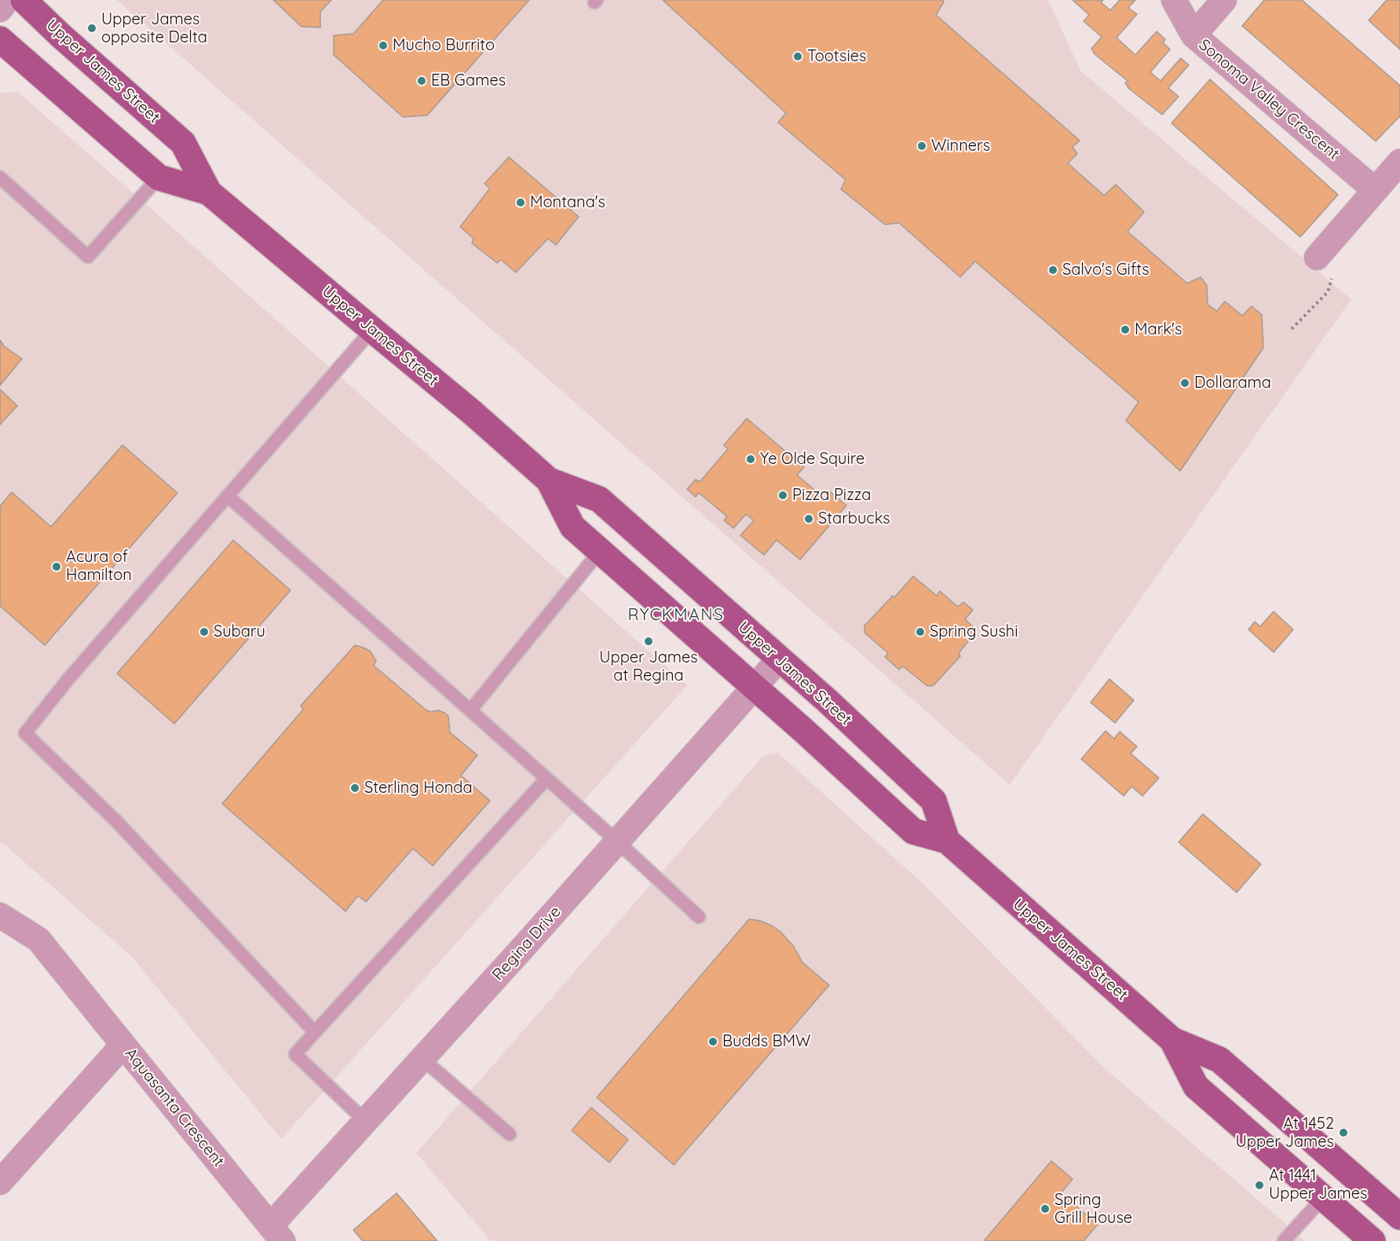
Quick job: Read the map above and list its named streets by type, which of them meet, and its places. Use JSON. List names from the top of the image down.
{
  "streets": {
    "main road": ["Upper James Street"],
    "street": ["Sonoma Valley Crescent", "Regina Drive", "Aquasanta Crescent"]
  },
  "crossings": [
    ["Upper James Street", "Regina Drive"],
    ["Regina Drive", "Aquasanta Crescent"]
  ],
  "districts": ["RYCKMANS"],
  "places": [
    "Upper James opposite Delta",
    "Mucho Burrito",
    "Tootsies",
    "EB Games",
    "Winners",
    "Montana's",
    "Salvo's Gifts",
    "Mark's",
    "Dollarama",
    "Ye Olde Squire",
    "Pizza Pizza",
    "Starbucks",
    "Acura of Hamilton",
    "Subaru",
    "Spring Sushi",
    "Upper James at Regina",
    "Sterling Honda",
    "Budds BMW",
    "At 1452 Upper James",
    "At 1441 Upper James",
    "Spring Grill House"
  ]
}
